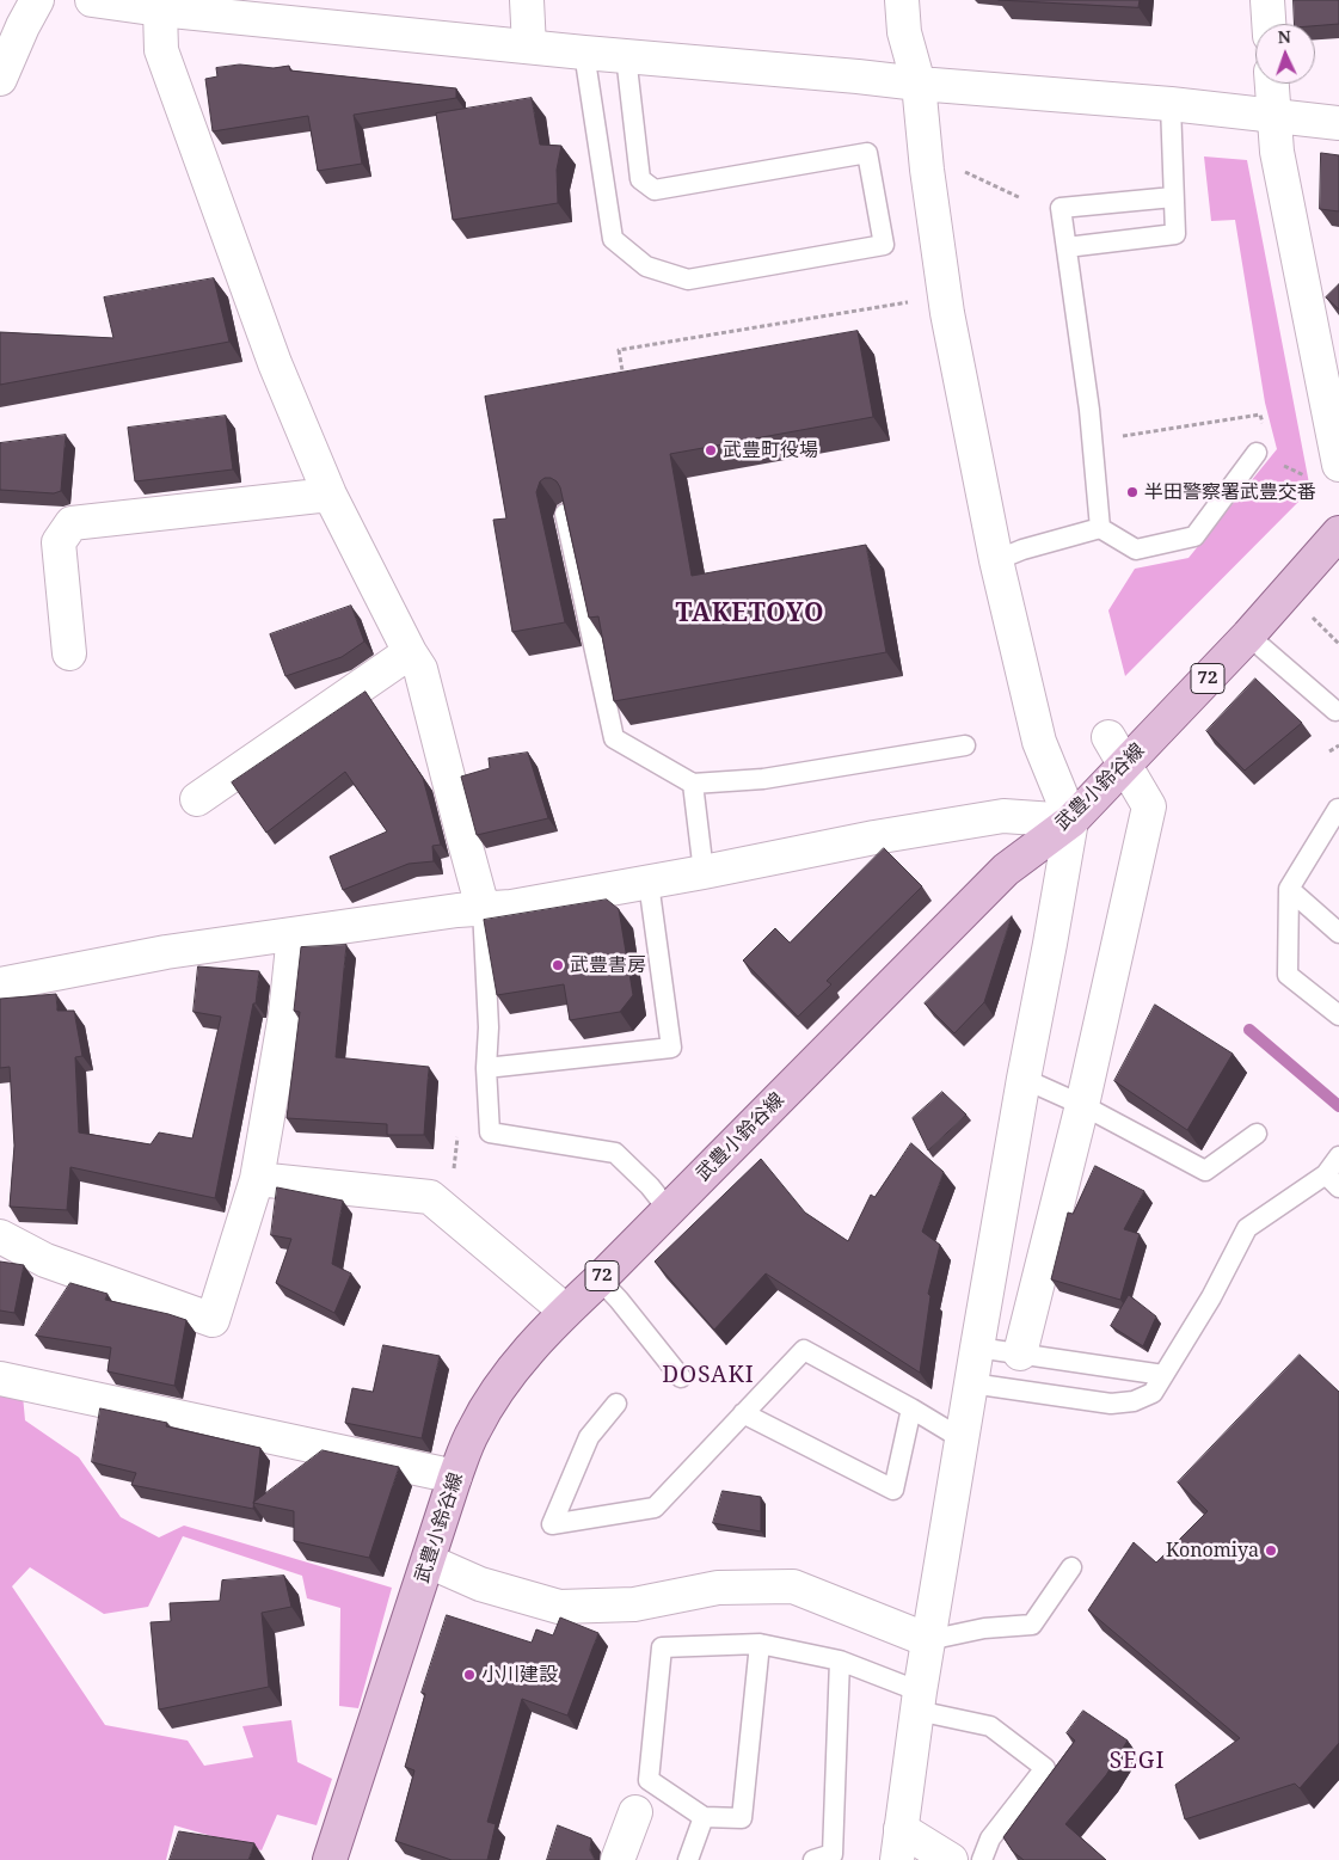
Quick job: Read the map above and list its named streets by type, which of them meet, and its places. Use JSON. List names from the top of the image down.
{
  "streets": {
    "main road": ["72", "武豊小鈴谷線"]
  },
  "districts": ["TAKETOYO", "DOSAKI", "SEGI"],
  "places": [
    "武豊町役場",
    "半田警察署武豊交番",
    "武豊書房",
    "Konomiya",
    "小川建設"
  ],
  "north": "top"
}
